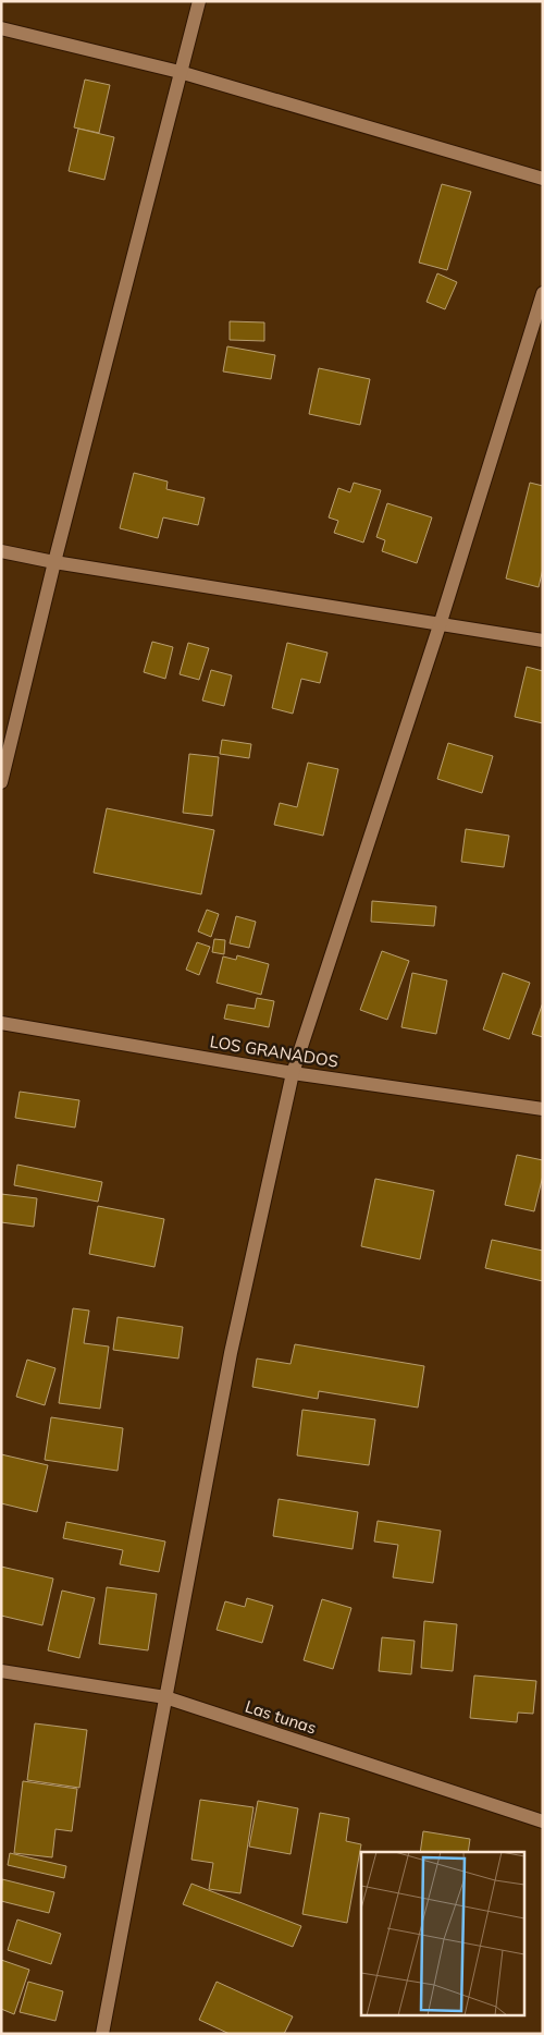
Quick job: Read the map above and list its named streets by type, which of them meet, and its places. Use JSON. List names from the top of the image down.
{
  "streets": {
    "street": ["LOS GRANADOS", "Las tunas"]
  }
}
